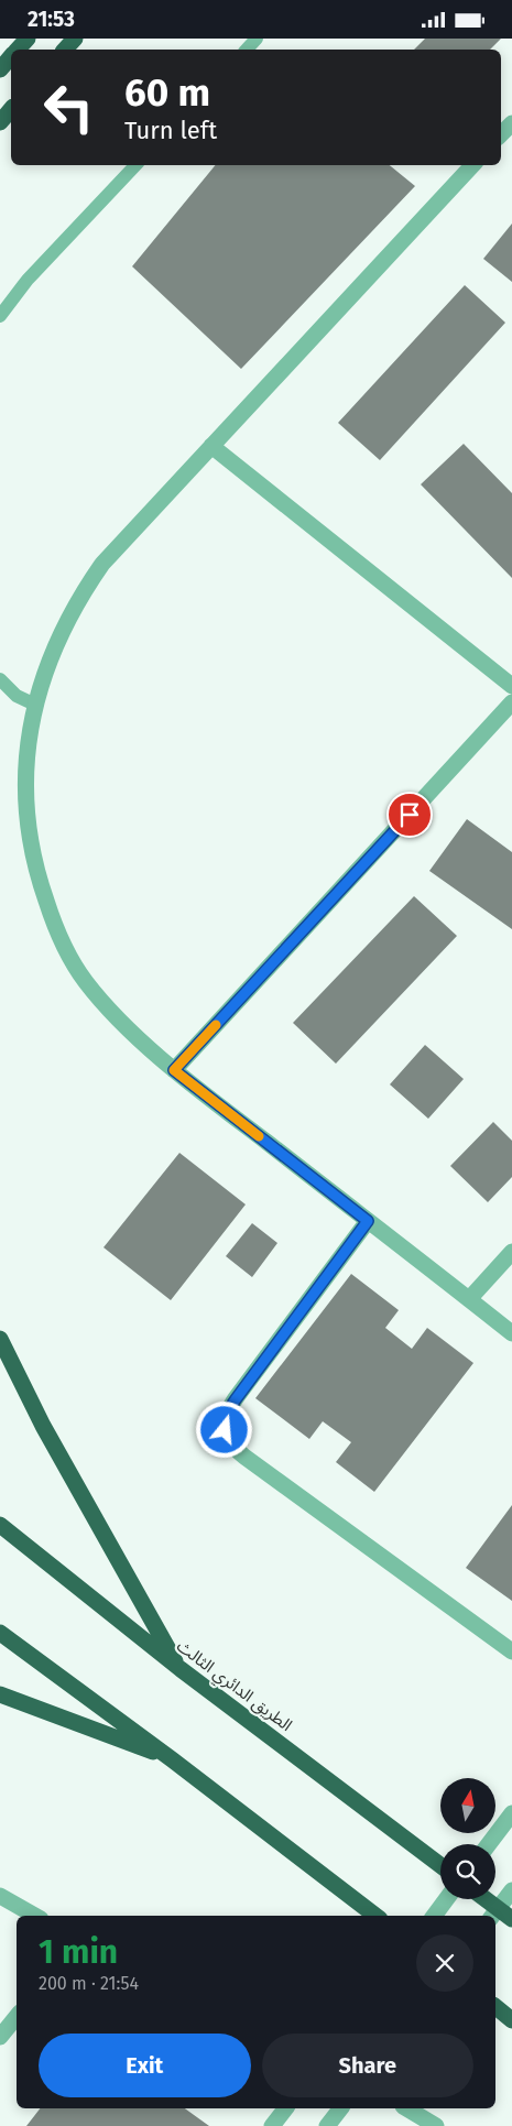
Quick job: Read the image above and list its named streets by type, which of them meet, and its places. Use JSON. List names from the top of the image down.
{
  "streets": {
    "highway": ["الطريق الدائري الثالث"]
  },
  "north": "top",
  "page": {
    "status": "21:53",
    "turn": ["60 m", "Turn left"],
    "heading": ["1 min", "200 m · 21:54"],
    "buttons": ["Exit", "Share"]
  }
}
